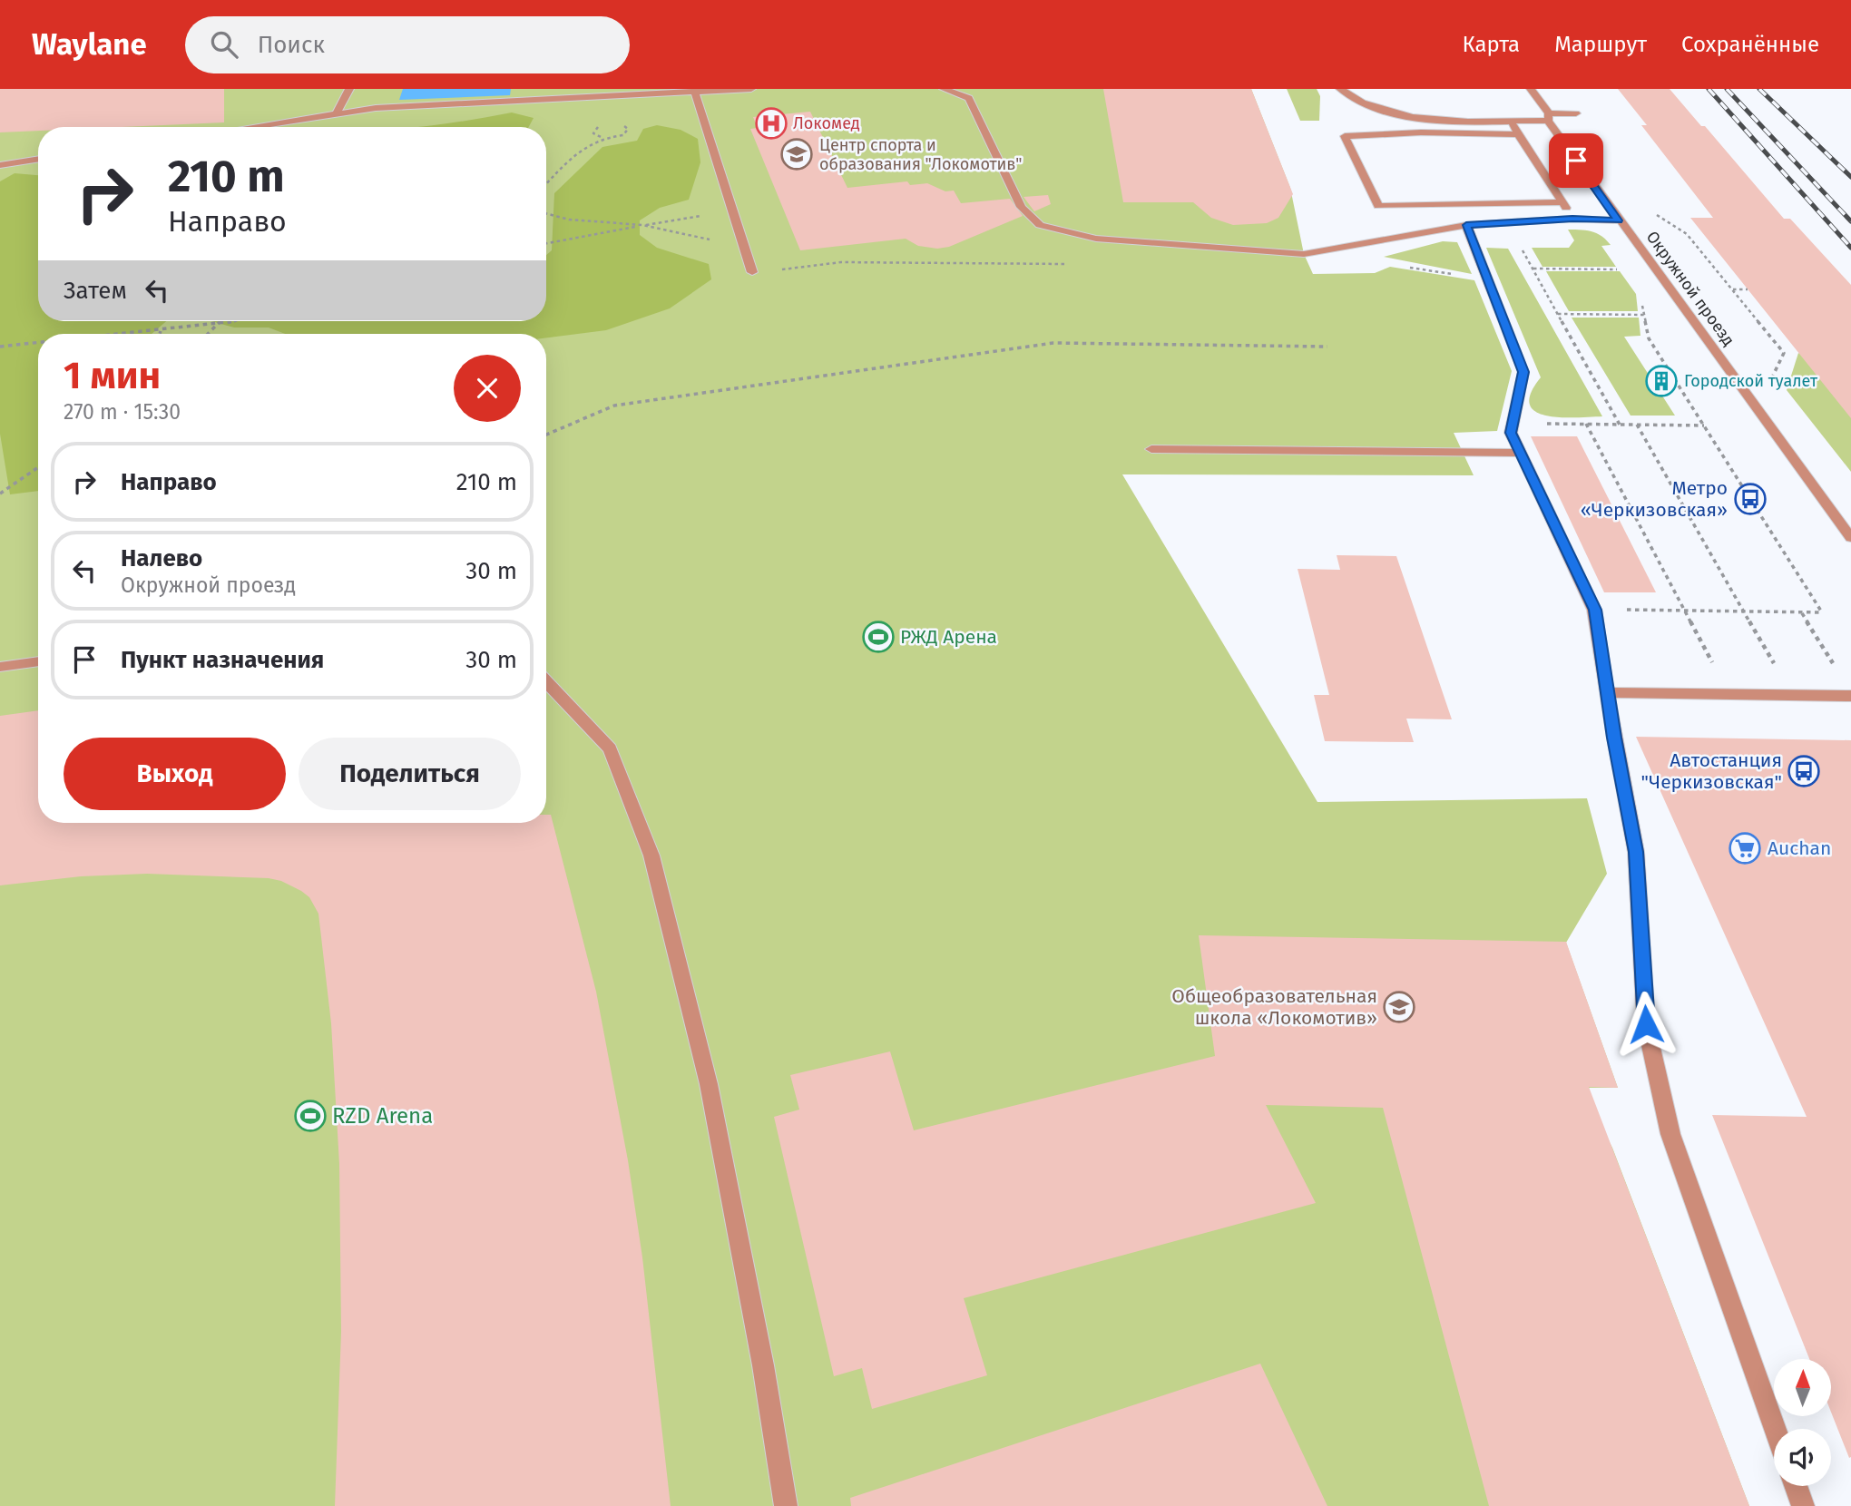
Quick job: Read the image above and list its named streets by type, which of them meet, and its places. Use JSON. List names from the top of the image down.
{
  "streets": {
    "street": ["Окружной проезд"]
  },
  "places": {
    "hospital": ["Локомед"],
    "school or university": ["Центр спорта и образования \"Локомотив\"", "Общеобразовательная школа «Локомотив»"],
    "building": ["Городской туалет"],
    "bus stop": ["Метро «Черкизовская»", "Автостанция \"Черкизовская\""],
    "sports": ["РЖД Арена", "RZD Arena"],
    "supermarket": ["Auchan"]
  },
  "north": "top",
  "page": {
    "header": "Waylane",
    "search": "Поиск",
    "nav": ["Карта", "Маршрут", "Сохранённые"],
    "turn": ["210 m", "Направо"],
    "then": "Затем",
    "heading": ["1 мин", "270 m · 15:30"],
    "list": [
      {
        "name": "Направо",
        "value": "210 m"
      },
      {
        "name": "Налево",
        "note": "Окружной проезд",
        "value": "30 m"
      },
      {
        "name": "Пункт назначения",
        "value": "30 m"
      }
    ],
    "buttons": ["Выход", "Поделиться"]
  }
}
